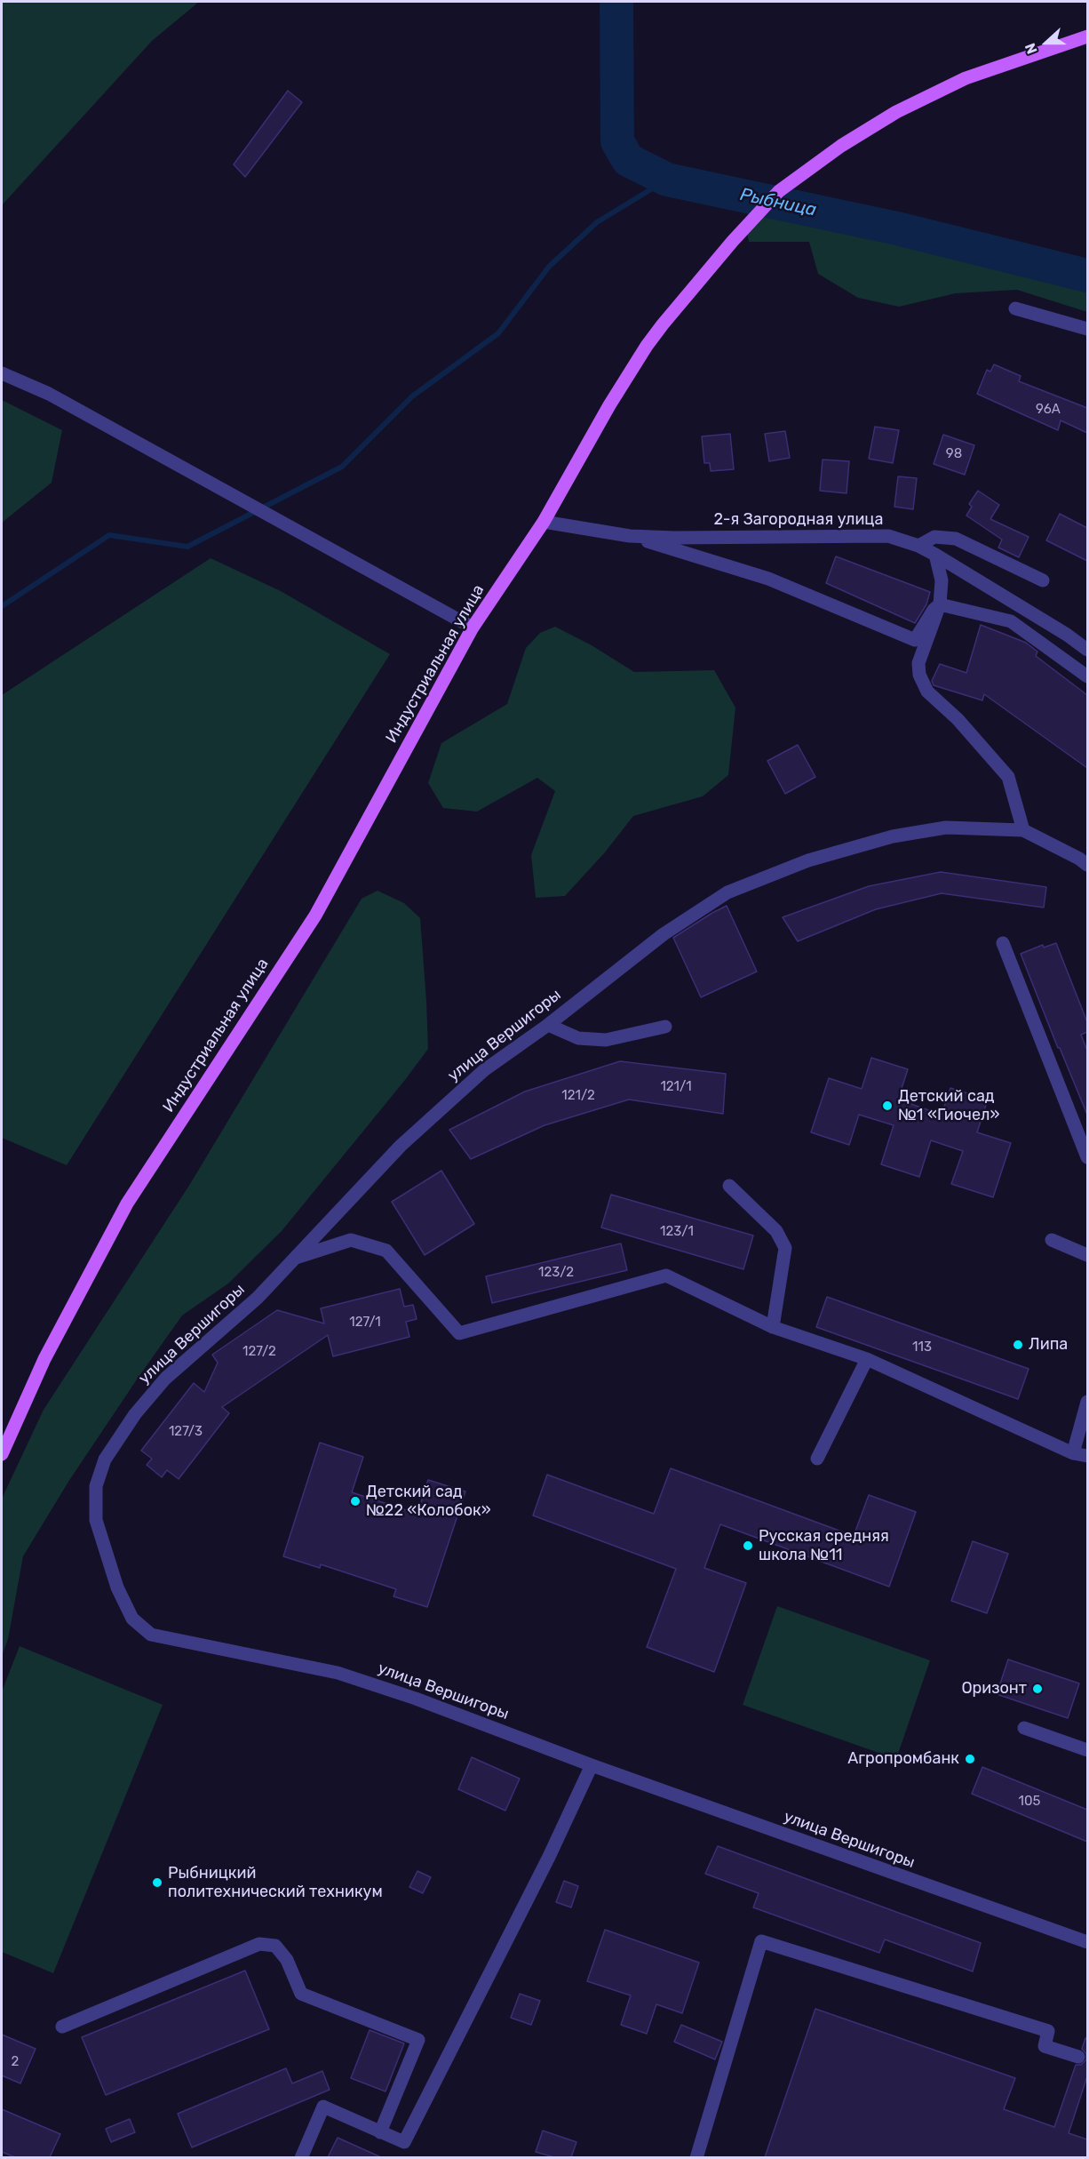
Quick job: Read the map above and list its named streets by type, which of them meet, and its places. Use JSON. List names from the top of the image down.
{
  "streets": {
    "main road": ["Индустриальная улица"],
    "street": ["2-я Загородная улица", "улица Вершигоры"]
  },
  "crossings": [
    ["2-я Загородная улица", "Индустриальная улица"]
  ],
  "water": ["Рыбница"],
  "places": [
    "Детский сад №1 «Гиочел»",
    "Липа",
    "Детский сад №22 «Колобок»",
    "Русская средняя школа №11",
    "Оризонт",
    "Агропромбанк",
    "Рыбницкий политехнический техникум"
  ],
  "house_numbers": [
    "96А",
    "98",
    "121/1",
    "121/2",
    "123/1",
    "123/2",
    "127/1",
    "113",
    "127/2",
    "127/3",
    "105",
    "2"
  ],
  "north": "left"
}
